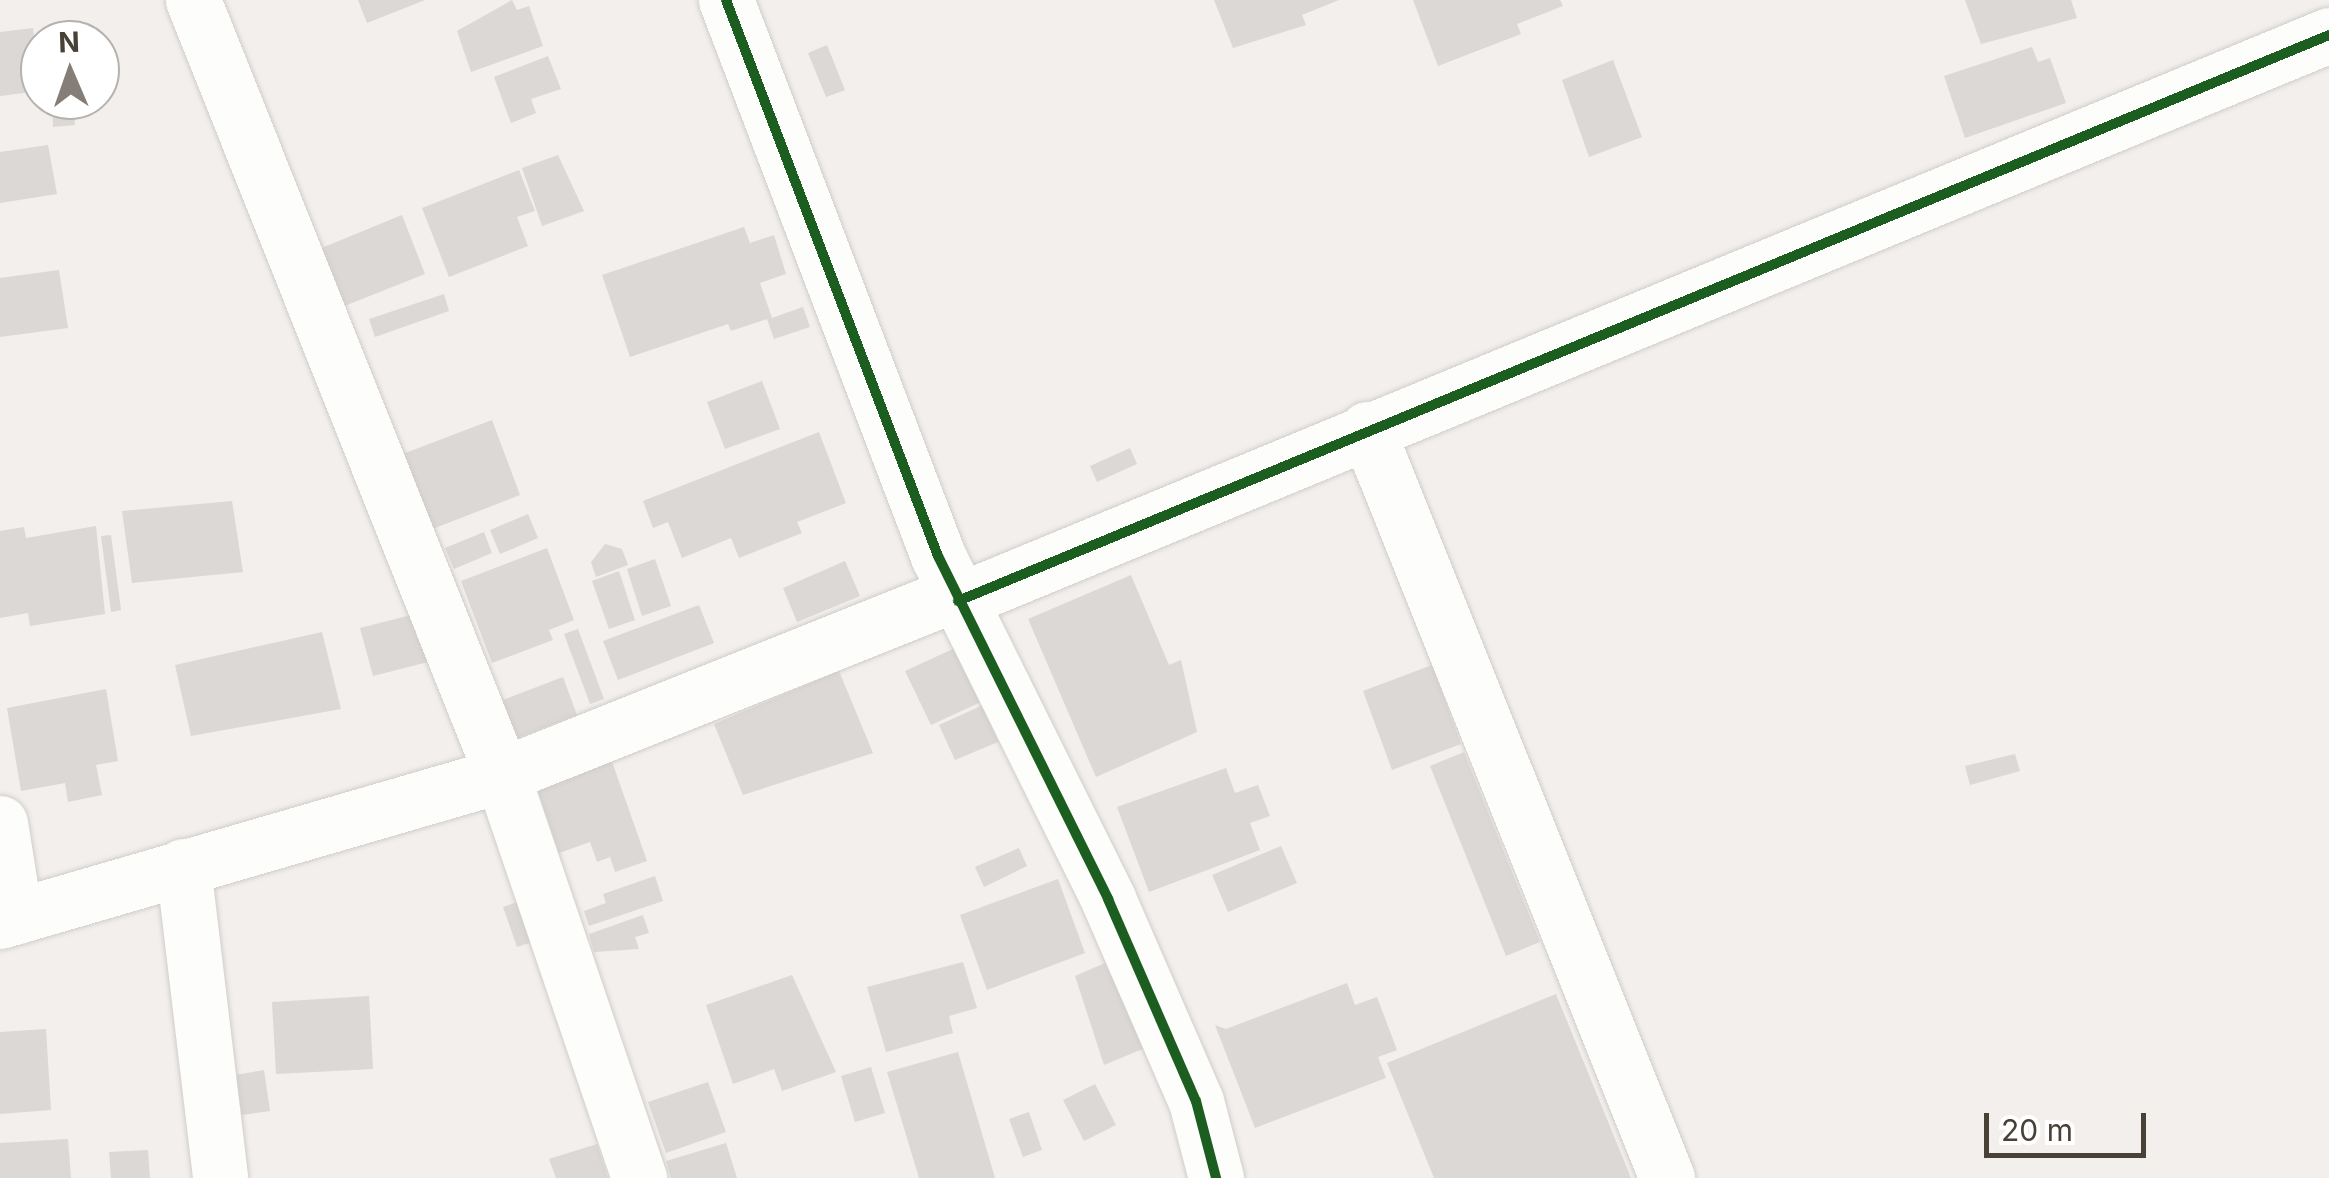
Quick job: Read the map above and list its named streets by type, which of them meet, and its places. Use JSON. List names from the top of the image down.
{
  "scale_bar": "20 m",
  "north": "top"
}
